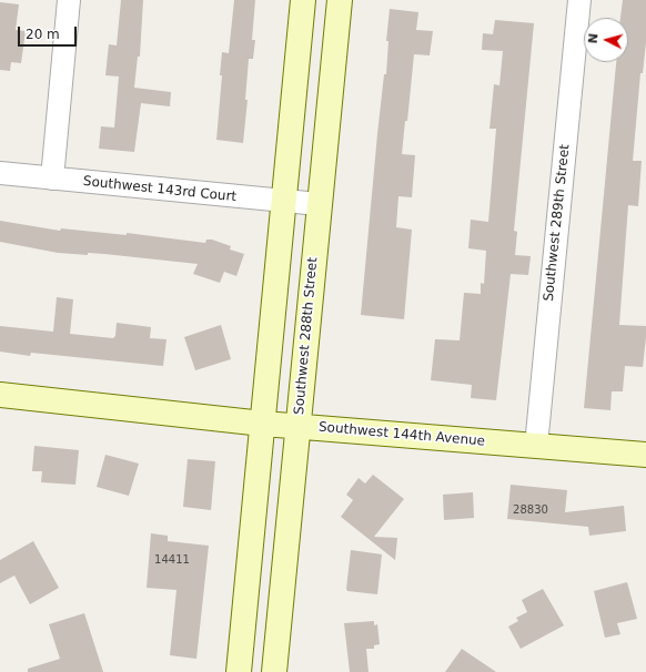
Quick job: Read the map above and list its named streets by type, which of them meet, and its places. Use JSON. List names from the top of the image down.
{
  "streets": {
    "main road": ["Southwest 288th Street", "Southwest 144th Avenue"],
    "street": ["Southwest 143rd Court", "Southwest 289th Street"]
  },
  "crossings": [
    ["Southwest 143rd Court", "Southwest 288th Street"],
    ["Southwest 289th Street", "Southwest 144th Avenue"],
    ["Southwest 288th Street", "Southwest 144th Avenue"]
  ],
  "house_numbers": ["28830", "14411"],
  "scale_bar": "20 m",
  "north": "left"
}
